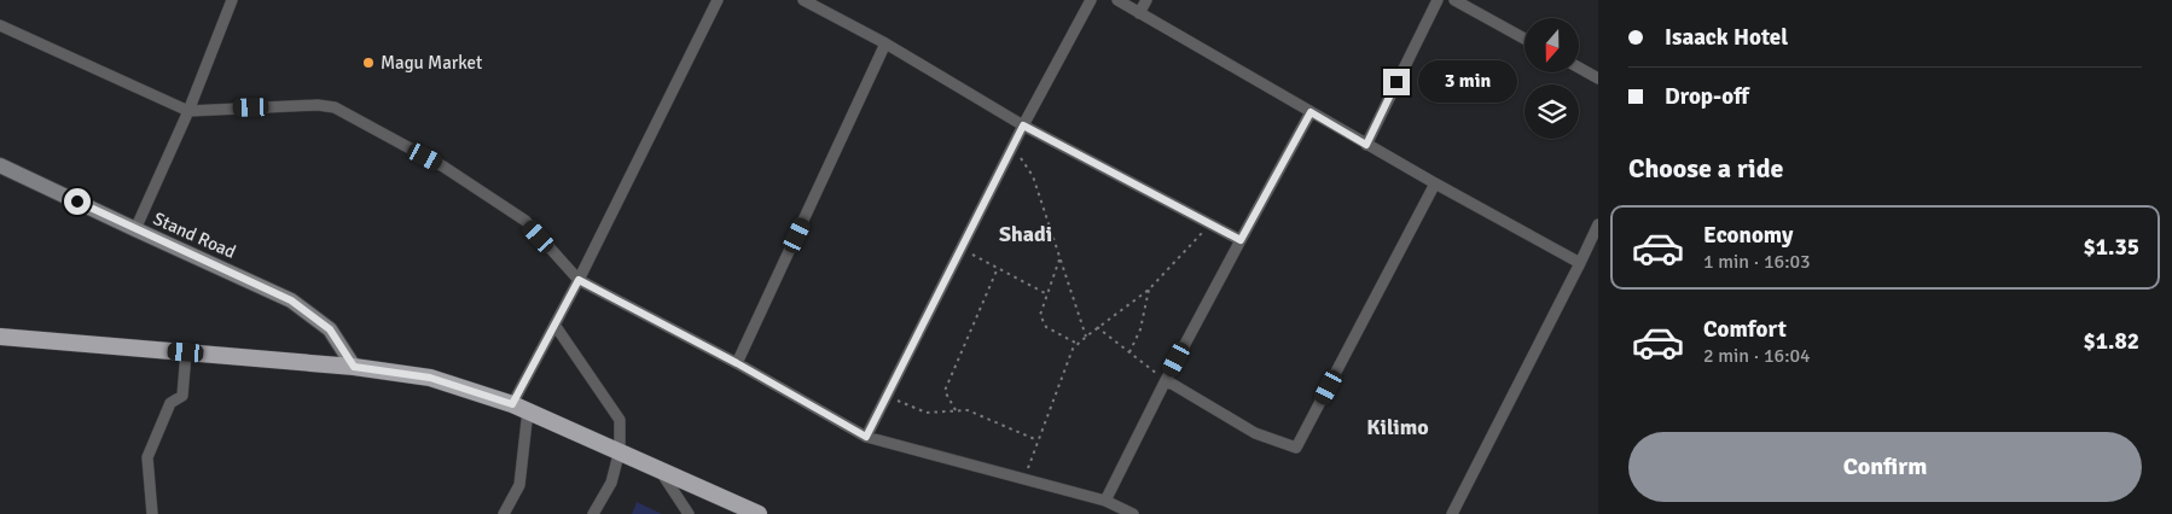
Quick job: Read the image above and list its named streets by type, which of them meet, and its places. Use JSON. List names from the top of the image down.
{
  "streets": {
    "main road": ["Stand Road"]
  },
  "districts": ["Shadi", "Kilimo"],
  "places": ["Magu Market"],
  "north": "bottom",
  "page": {
    "banner": ["Isaack Hotel", "Drop-off"],
    "bubble": "3 min",
    "heading": "Choose a ride",
    "list": [
      {
        "name": "Economy",
        "note": "1 min · 16:03",
        "value": "$1.35"
      },
      {
        "name": "Comfort",
        "note": "2 min · 16:04",
        "value": "$1.82"
      }
    ],
    "buttons": "Confirm"
  }
}
